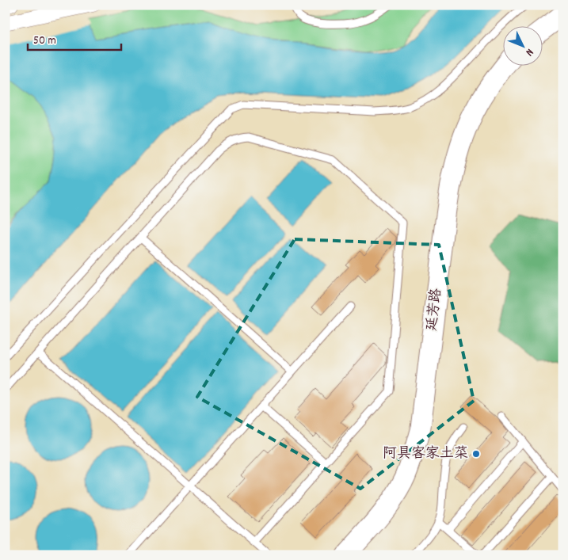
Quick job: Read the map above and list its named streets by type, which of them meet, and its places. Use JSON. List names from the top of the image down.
{
  "streets": {
    "main road": ["延芳路"]
  },
  "places": ["阿具客家土菜"],
  "scale_bar": "50 m",
  "north": "bottom right"
}
